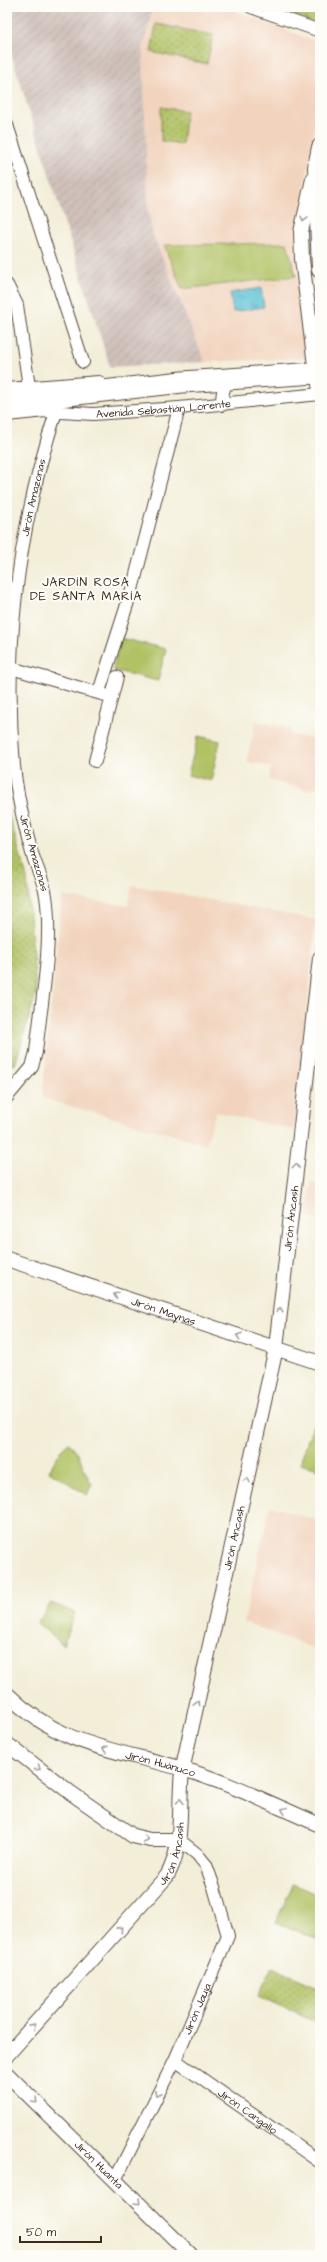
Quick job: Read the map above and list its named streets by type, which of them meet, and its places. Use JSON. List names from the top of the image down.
{
  "streets": {
    "street": [
      "Avenida Sebastián Lorente",
      "Jirón Amazonas",
      "Jirón Áncash",
      "Jirón Maynas",
      "Jirón Huánuco",
      "Jirón Jauja",
      "Jirón Cangallo",
      "Jirón Huanta"
    ]
  },
  "crossings": [
    ["Avenida Sebastián Lorente", "Jirón Amazonas"],
    ["Jirón Áncash", "Jirón Maynas"],
    ["Jirón Áncash", "Jirón Huánuco"],
    ["Jirón Áncash", "Jirón Jauja"],
    ["Jirón Jauja", "Jirón Cangallo"],
    ["Jirón Jauja", "Jirón Huanta"]
  ],
  "one_way": [
    "Jirón Áncash",
    "Jirón Maynas",
    "Jirón Jauja",
    "Jirón Huanta"
  ],
  "districts": ["JARDÍN ROSA DE SANTA MARÍA"],
  "scale_bar": "50 m"
}
